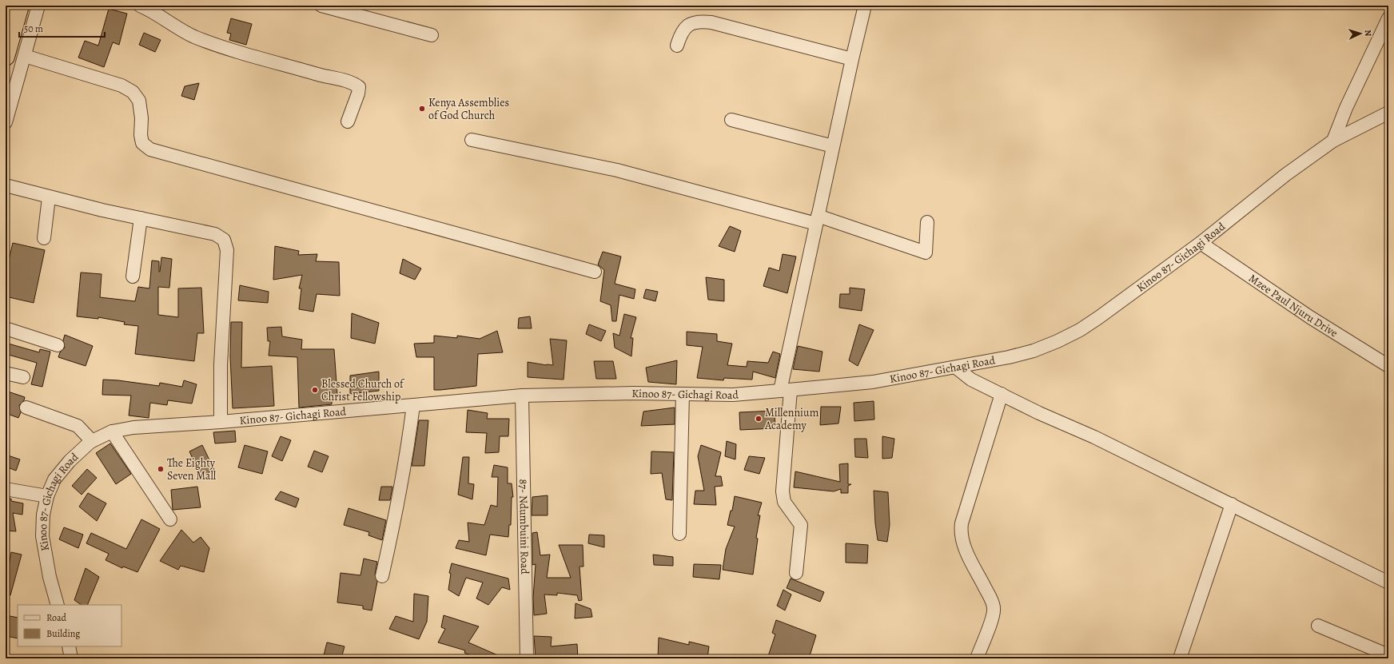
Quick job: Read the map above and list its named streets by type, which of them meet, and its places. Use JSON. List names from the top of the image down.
{
  "streets": {
    "street": ["Kinoo 87- Gichagi Road", "Mzee Paul Njuru Drive", "87- Ndumbuini Road"]
  },
  "crossings": [
    ["Kinoo 87- Gichagi Road", "Mzee Paul Njuru Drive"],
    ["Kinoo 87- Gichagi Road", "87- Ndumbuini Road"]
  ],
  "places": [
    "Kenya Assemblies of God Church",
    "Blessed Church of Christ Fellowship",
    "Millennium Academy",
    "The Eighty Seven Mall"
  ],
  "legend": ["Road", "Building"],
  "scale_bar": "50 m",
  "north": "right"
}
